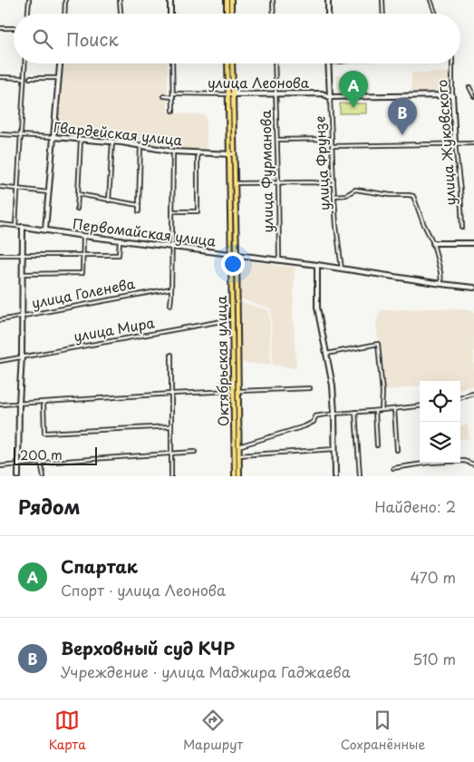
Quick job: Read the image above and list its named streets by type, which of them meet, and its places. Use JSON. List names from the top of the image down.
{
  "streets": {
    "main road": ["Октябрьская улица"],
    "street": [
      "улица Леонова",
      "Гвардейская улица",
      "улица Жуковского",
      "улица Фрунзе",
      "улица Фурманова",
      "Первомайская улица",
      "улица Голенева",
      "улица Мира"
    ]
  },
  "crossings": [
    ["улица Леонова", "улица Жуковского"],
    ["улица Леонова", "улица Фрунзе"],
    ["улица Леонова", "улица Фурманова"],
    ["улица Леонова", "Октябрьская улица"],
    ["Гвардейская улица", "Октябрьская улица"],
    ["улица Фрунзе", "Первомайская улица"],
    ["улица Фурманова", "Первомайская улица"],
    ["Первомайская улица", "Октябрьская улица"],
    ["улица Мира", "Октябрьская улица"]
  ],
  "scale_bar": "200 m",
  "page": {
    "search": "Поиск",
    "pins": ["A", "B"],
    "scale": "200 m",
    "heading": ["Рядом", "Найдено: 2"],
    "list": [
      {
        "mark": "A",
        "name": "Спартак",
        "note": "Спорт · улица Леонова",
        "value": "470 m"
      },
      {
        "mark": "B",
        "name": "Верховный суд КЧР",
        "note": "Учреждение · улица Маджира Гаджаева",
        "value": "510 m"
      }
    ],
    "nav": ["Карта", "Маршрут", "Сохранённые"]
  }
}
